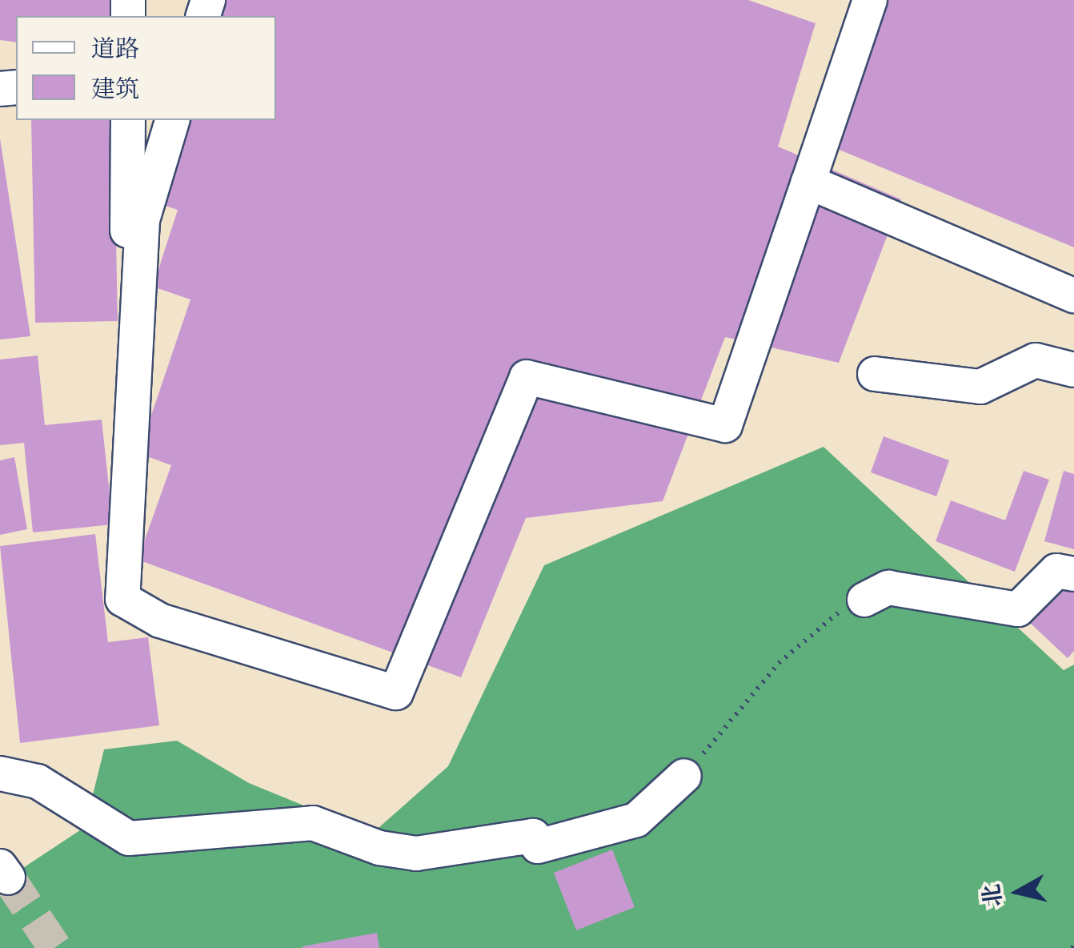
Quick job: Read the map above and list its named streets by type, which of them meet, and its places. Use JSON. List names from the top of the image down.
{
  "legend": ["道路", "建筑"],
  "north": "left"
}
